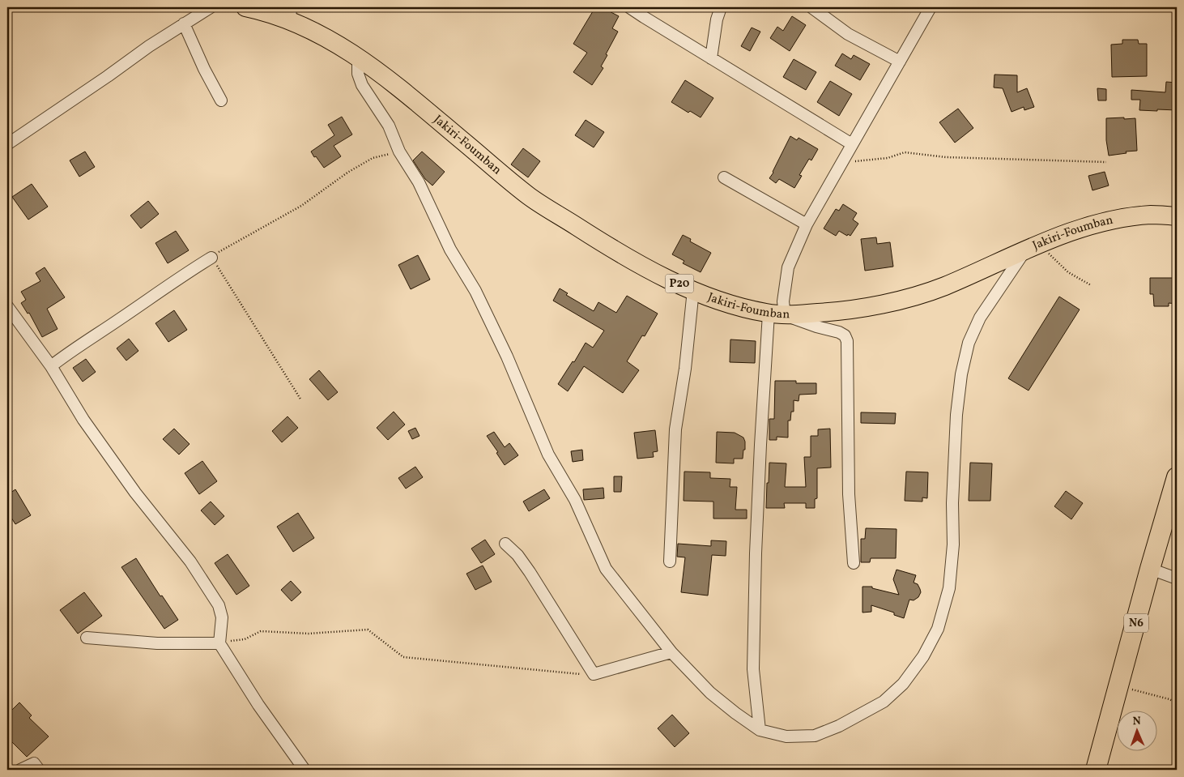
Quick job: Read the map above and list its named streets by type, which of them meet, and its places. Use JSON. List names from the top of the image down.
{
  "streets": {
    "highway": ["N6"],
    "main road": ["Jakiri-Foumban", "P20"]
  },
  "north": "top"
}
